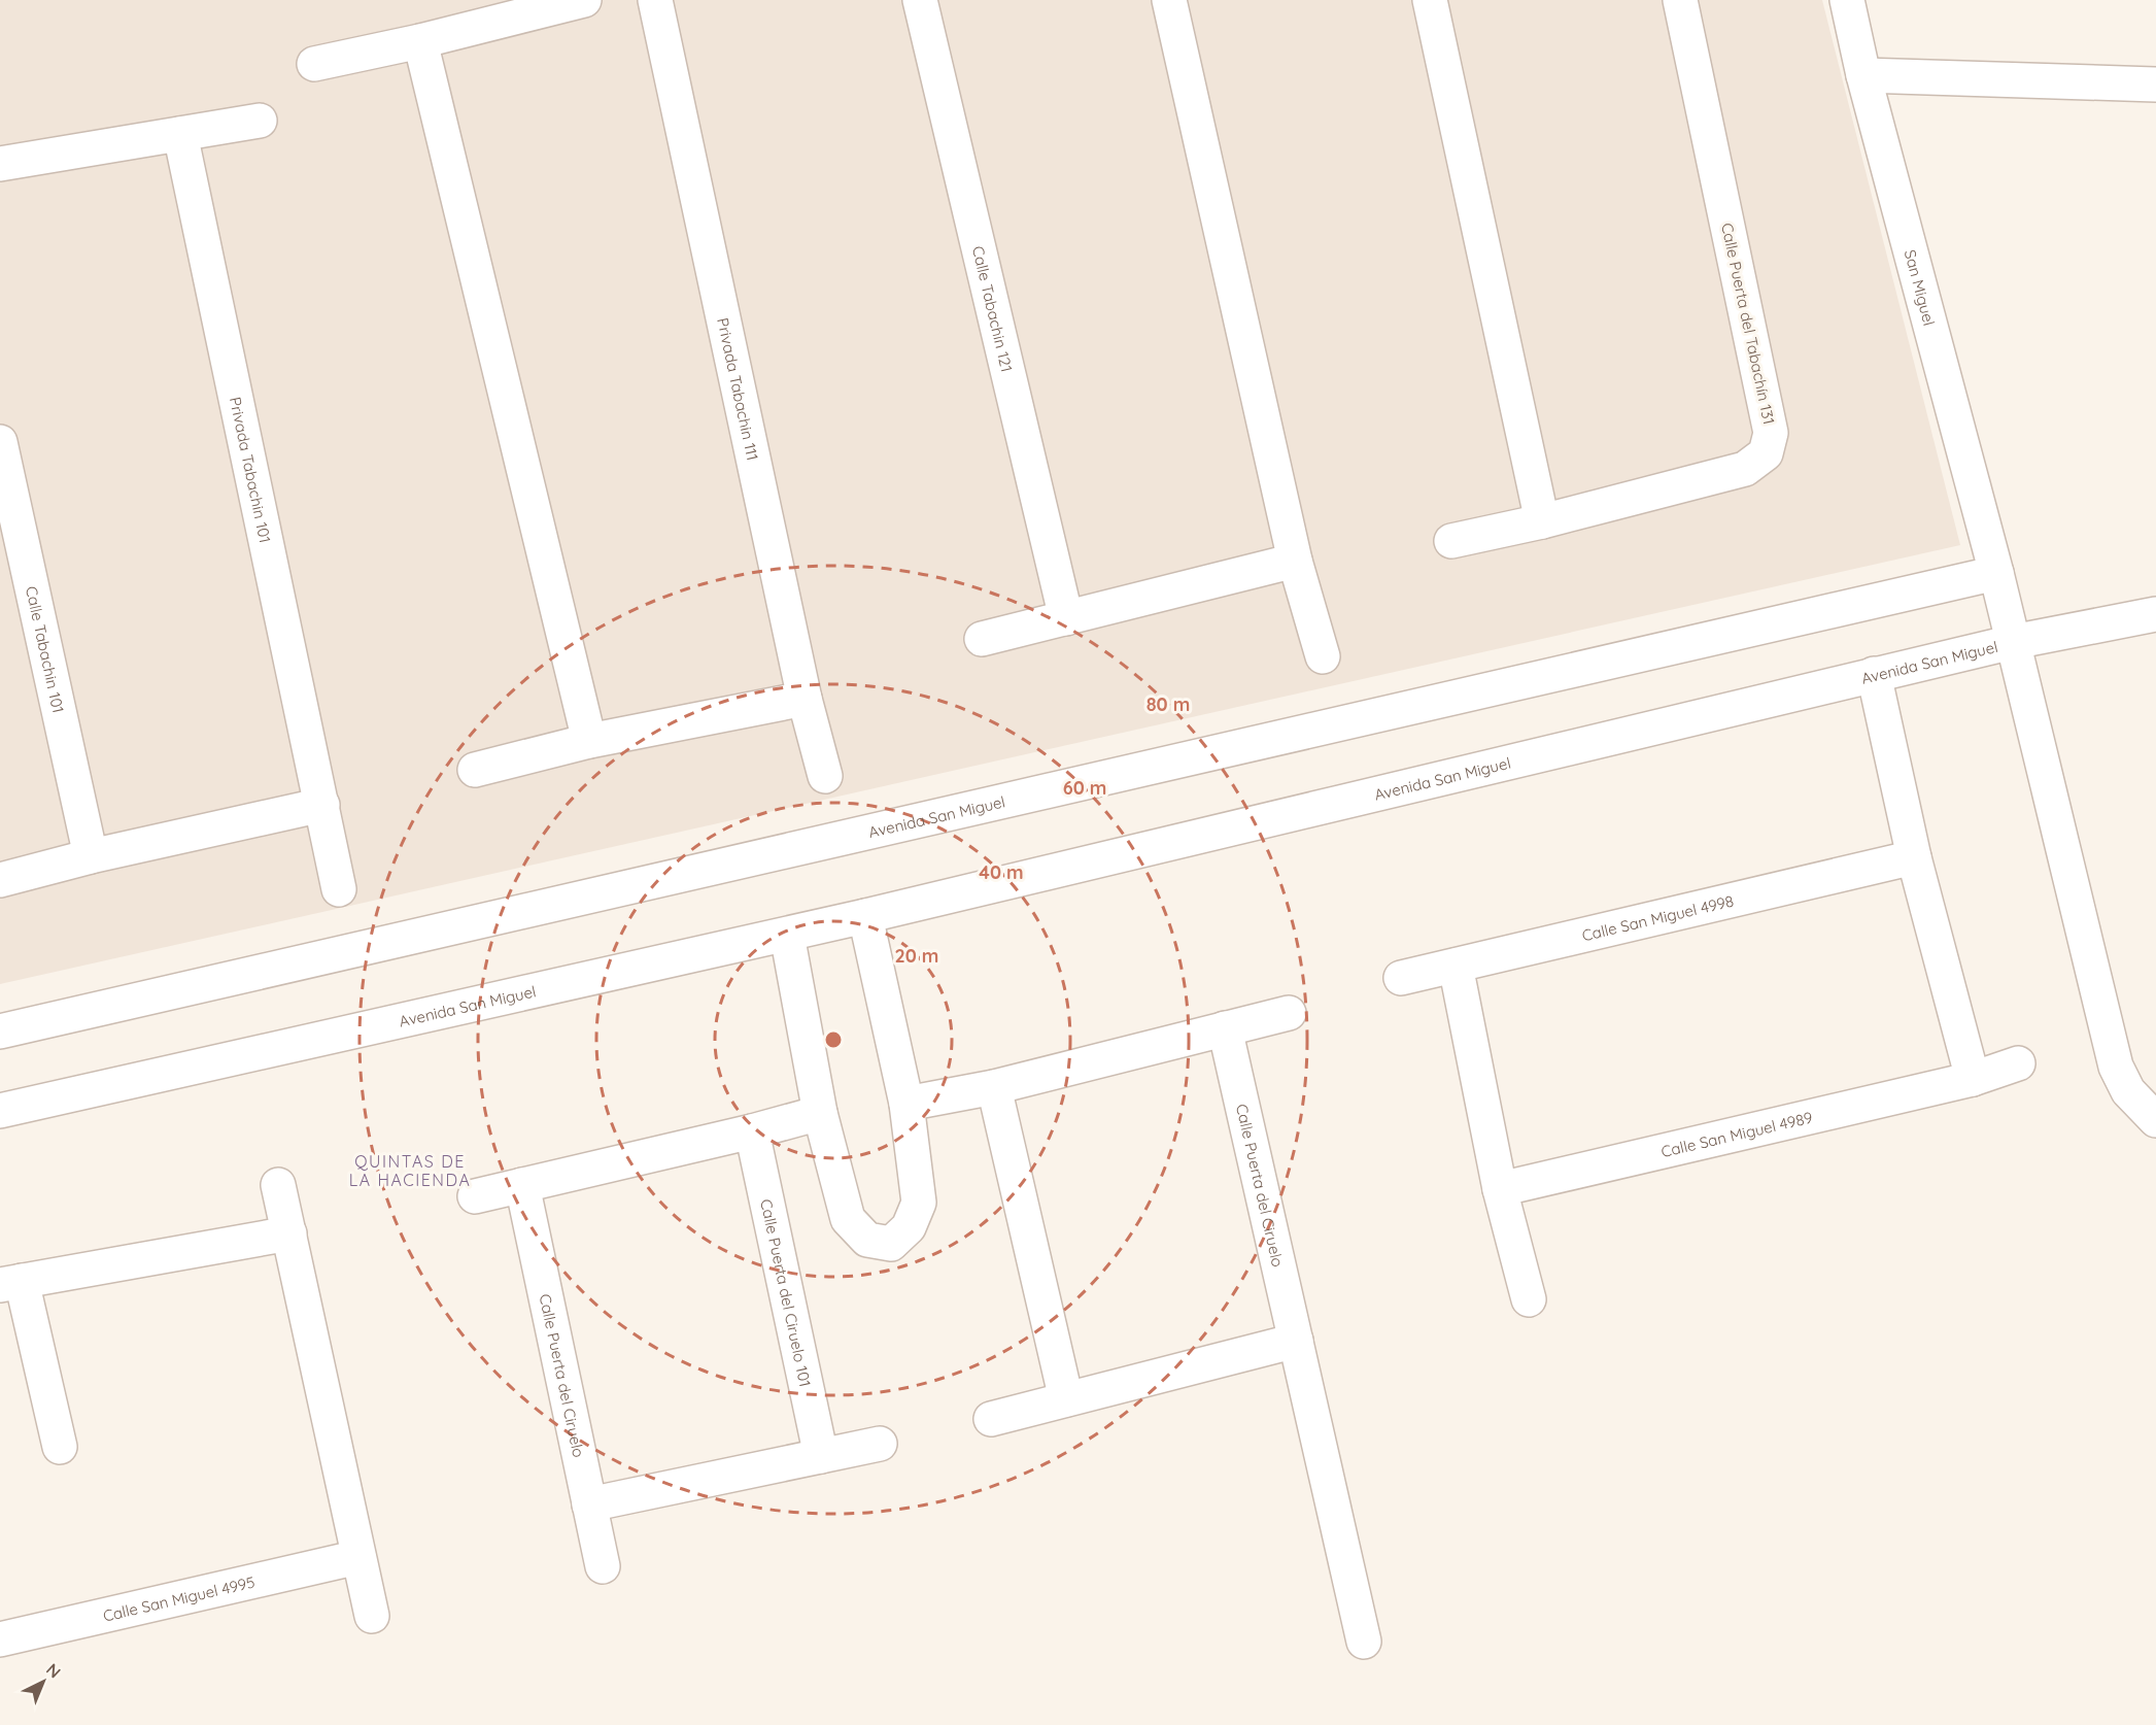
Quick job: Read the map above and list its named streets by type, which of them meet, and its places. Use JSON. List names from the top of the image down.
{
  "streets": {
    "street": [
      "San Miguel",
      "Calle Tabachin 121",
      "Calle Puerta del Tabachín 131",
      "Privada Tabachin 111",
      "Privada Tabachin 101",
      "Calle Tabachin 101",
      "Avenida San Miguel",
      "Calle San Miguel 4998",
      "Calle San Miguel 4989",
      "Calle Puerta del Ciruelo",
      "Calle Puerta del Ciruelo 101",
      "Calle San Miguel 4995"
    ]
  },
  "crossings": [
    ["San Miguel", "Avenida San Miguel"]
  ],
  "districts": ["QUINTAS DE LA HACIENDA"],
  "north": "top right",
  "rings": [
    "80 m",
    "60 m",
    "40 m",
    "20 m"
  ]
}
